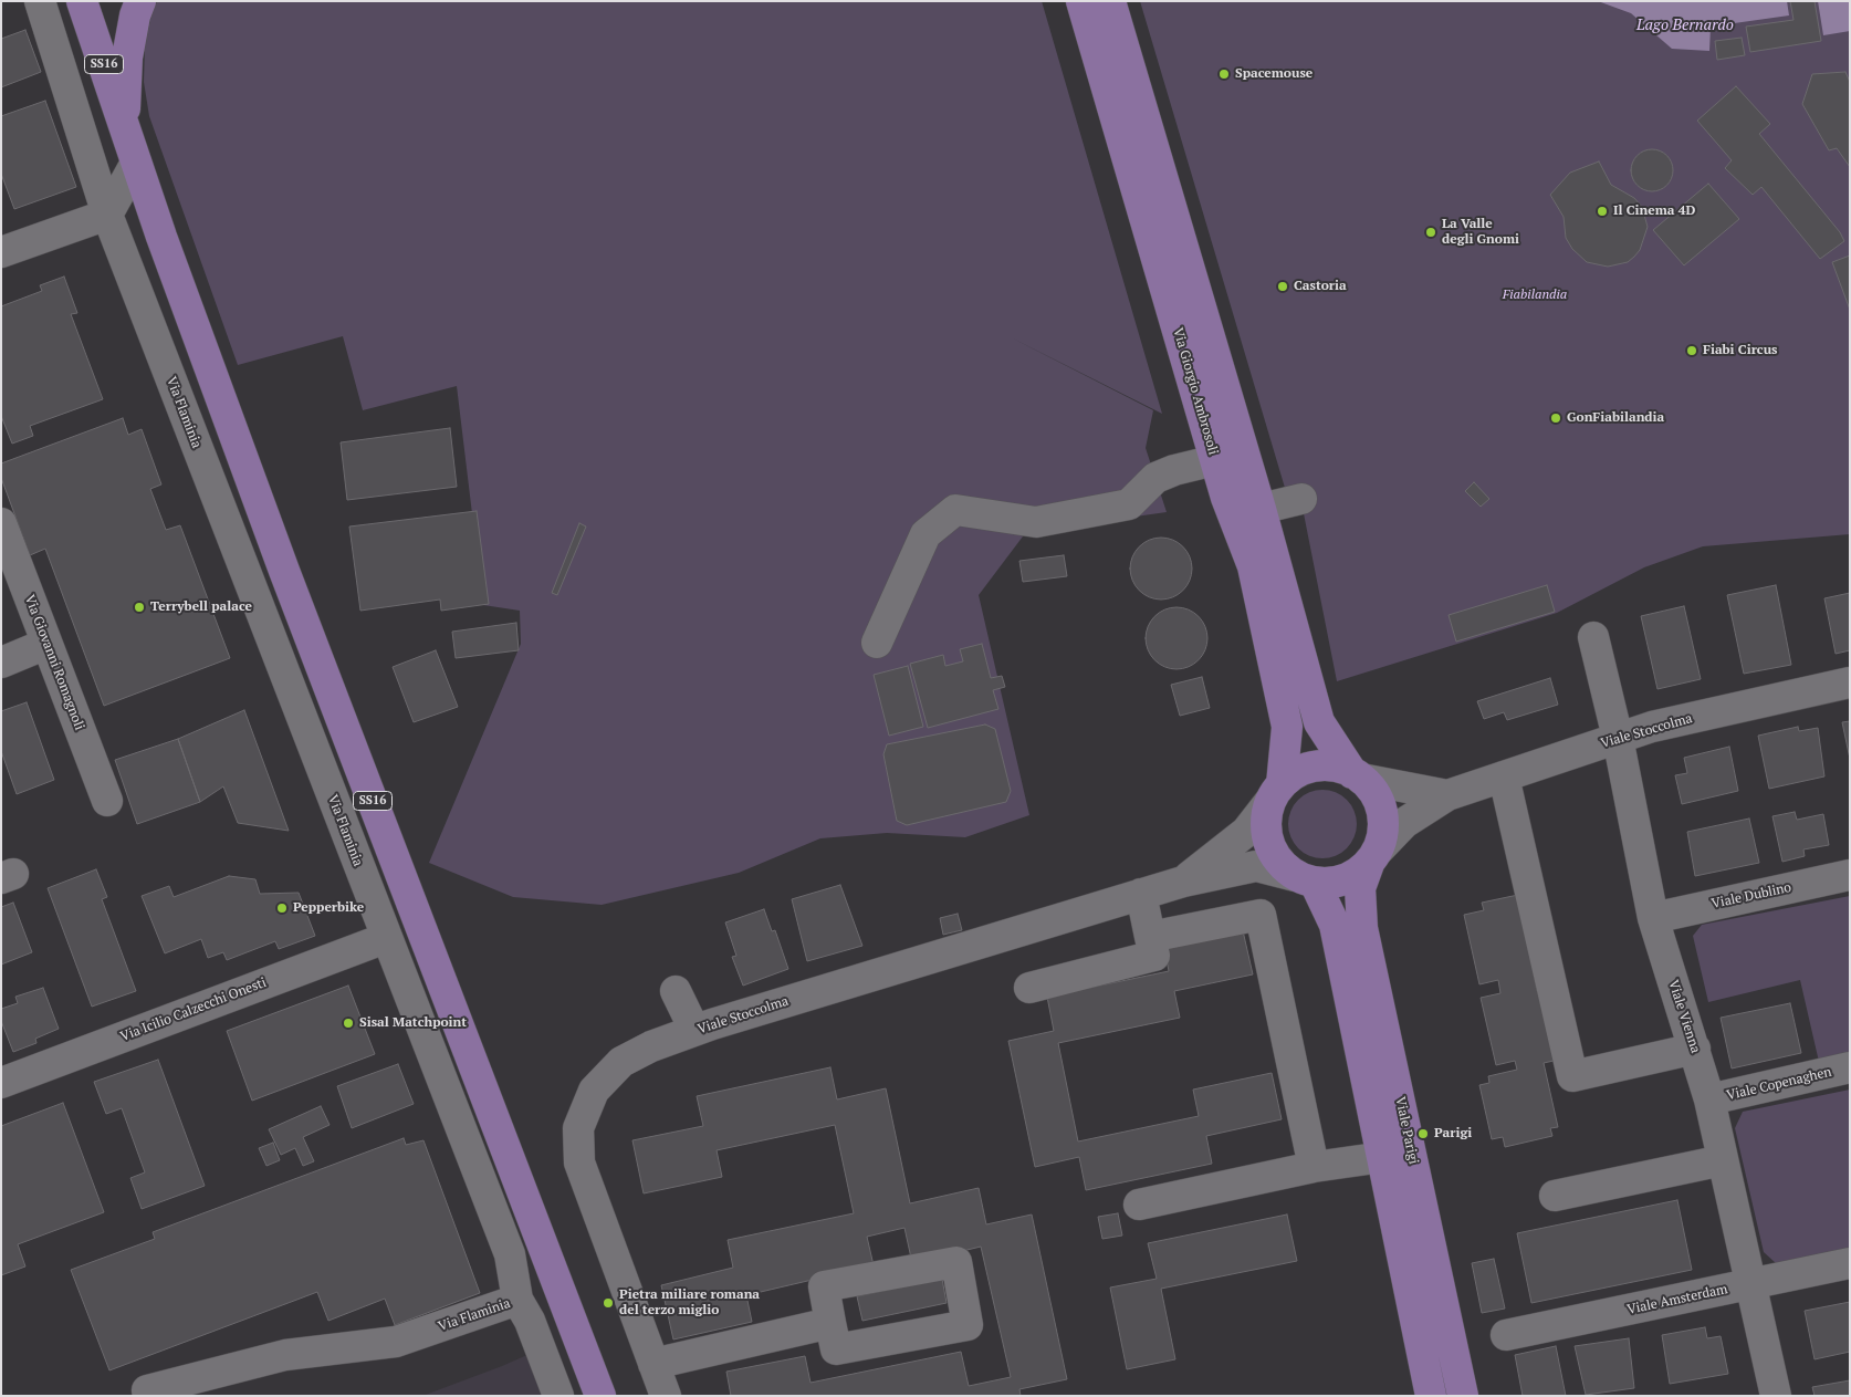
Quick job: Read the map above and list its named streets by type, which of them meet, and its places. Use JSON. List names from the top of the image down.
{
  "streets": {
    "main road": ["SS16", "Via Giorgio Ambrosoli", "Viale Parigi"],
    "street": [
      "Via Flaminia",
      "Via Giovanni Romagnoli",
      "Viale Stoccolma",
      "Viale Dublino",
      "Via Icilio Calzecchi Onesti",
      "Viale Vienna",
      "Viale Copenaghen",
      "Viale Amsterdam"
    ]
  },
  "crossings": [
    ["Via Giorgio Ambrosoli", "Viale Stoccolma"],
    ["Via Giorgio Ambrosoli", "Viale Parigi"],
    ["Via Flaminia", "Via Icilio Calzecchi Onesti"],
    ["Viale Stoccolma", "Viale Vienna"],
    ["Viale Stoccolma", "Viale Parigi"],
    ["Viale Dublino", "Viale Vienna"],
    ["Viale Vienna", "Viale Copenaghen"],
    ["Viale Vienna", "Viale Amsterdam"]
  ],
  "water": ["Lago Bernardo"],
  "parks": ["Fiabilandia"],
  "places": [
    "Spacemouse",
    "Il Cinema 4D",
    "La Valle degli Gnomi",
    "Castoria",
    "Fiabi Circus",
    "GonFiabilandia",
    "Terrybell palace",
    "Pepperbike",
    "Sisal Matchpoint",
    "Parigi",
    "Pietra miliare romana del terzo miglio"
  ]
}
